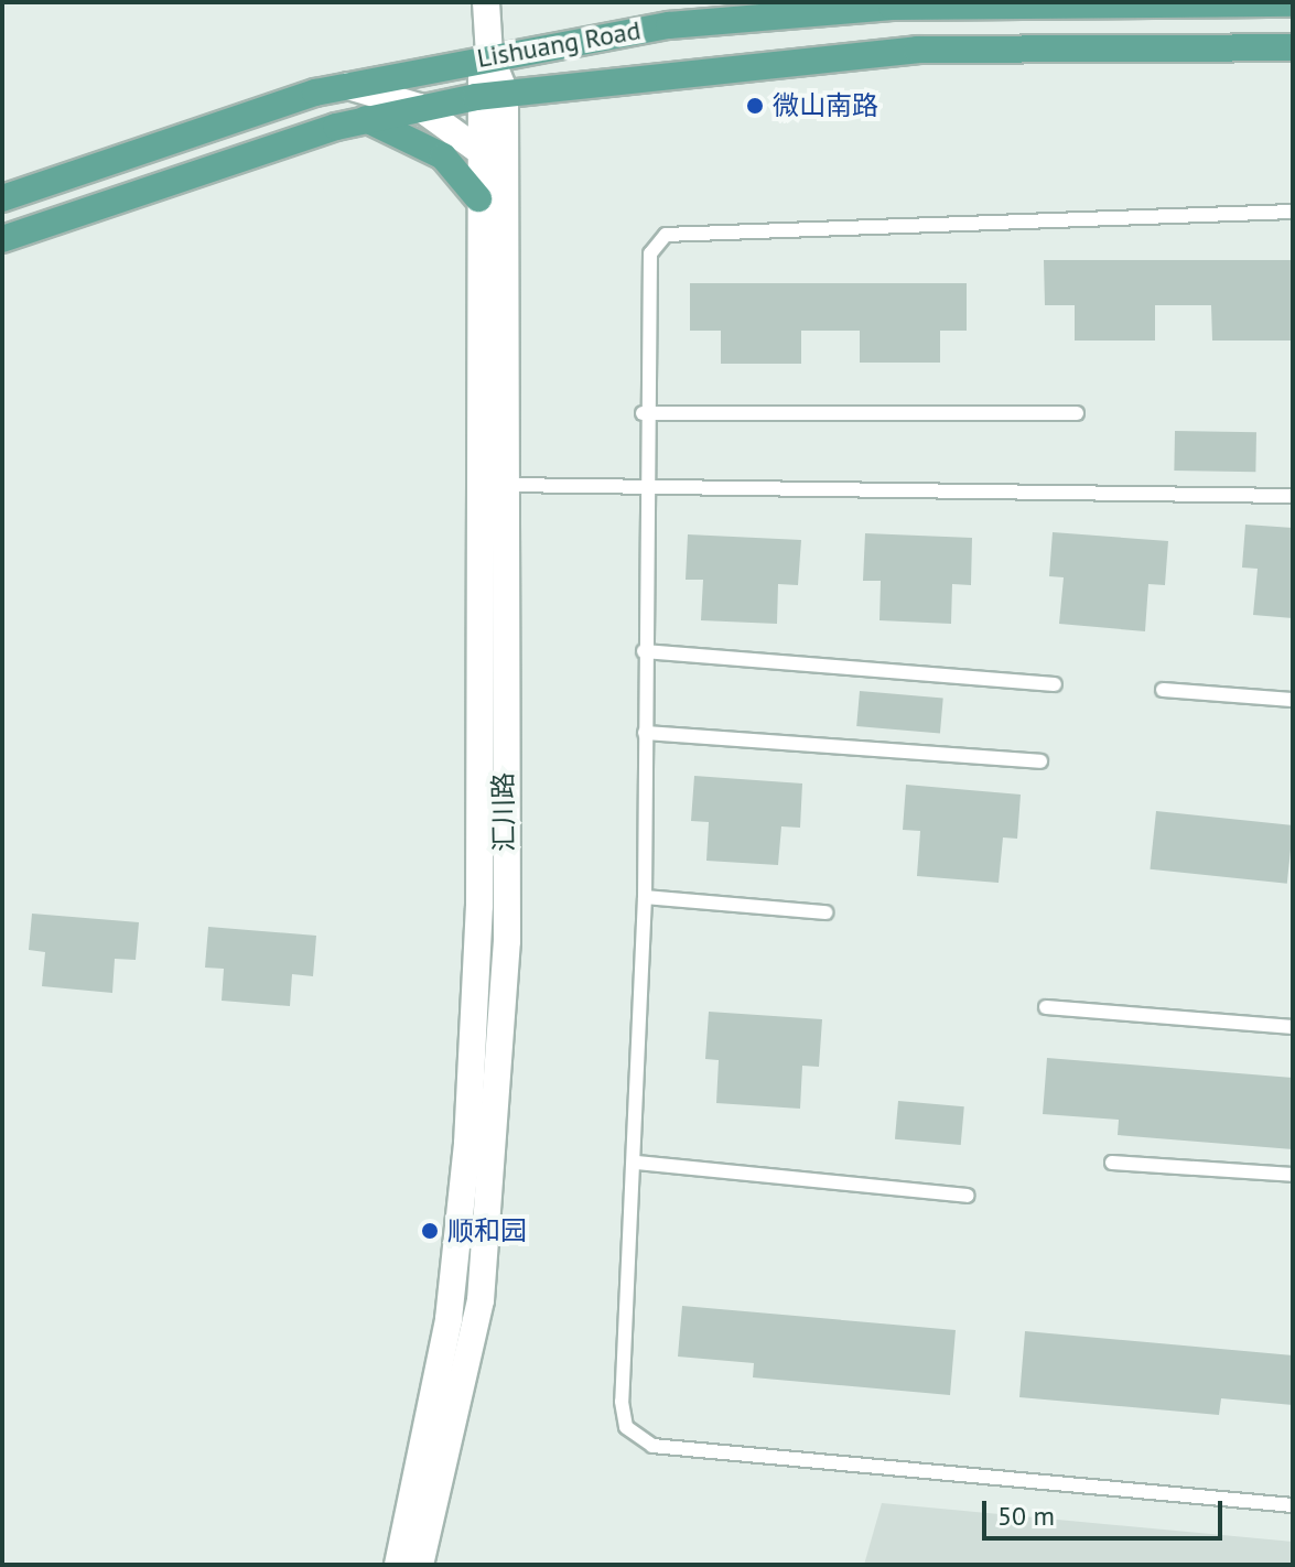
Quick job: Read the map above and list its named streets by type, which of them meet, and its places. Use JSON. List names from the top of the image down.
{
  "streets": {
    "main road": ["Lishuang Road"],
    "street": ["汇川路"]
  },
  "crossings": [
    ["Lishuang Road", "汇川路"]
  ],
  "places": ["微山南路", "顺和园"],
  "scale_bar": "50 m"
}
